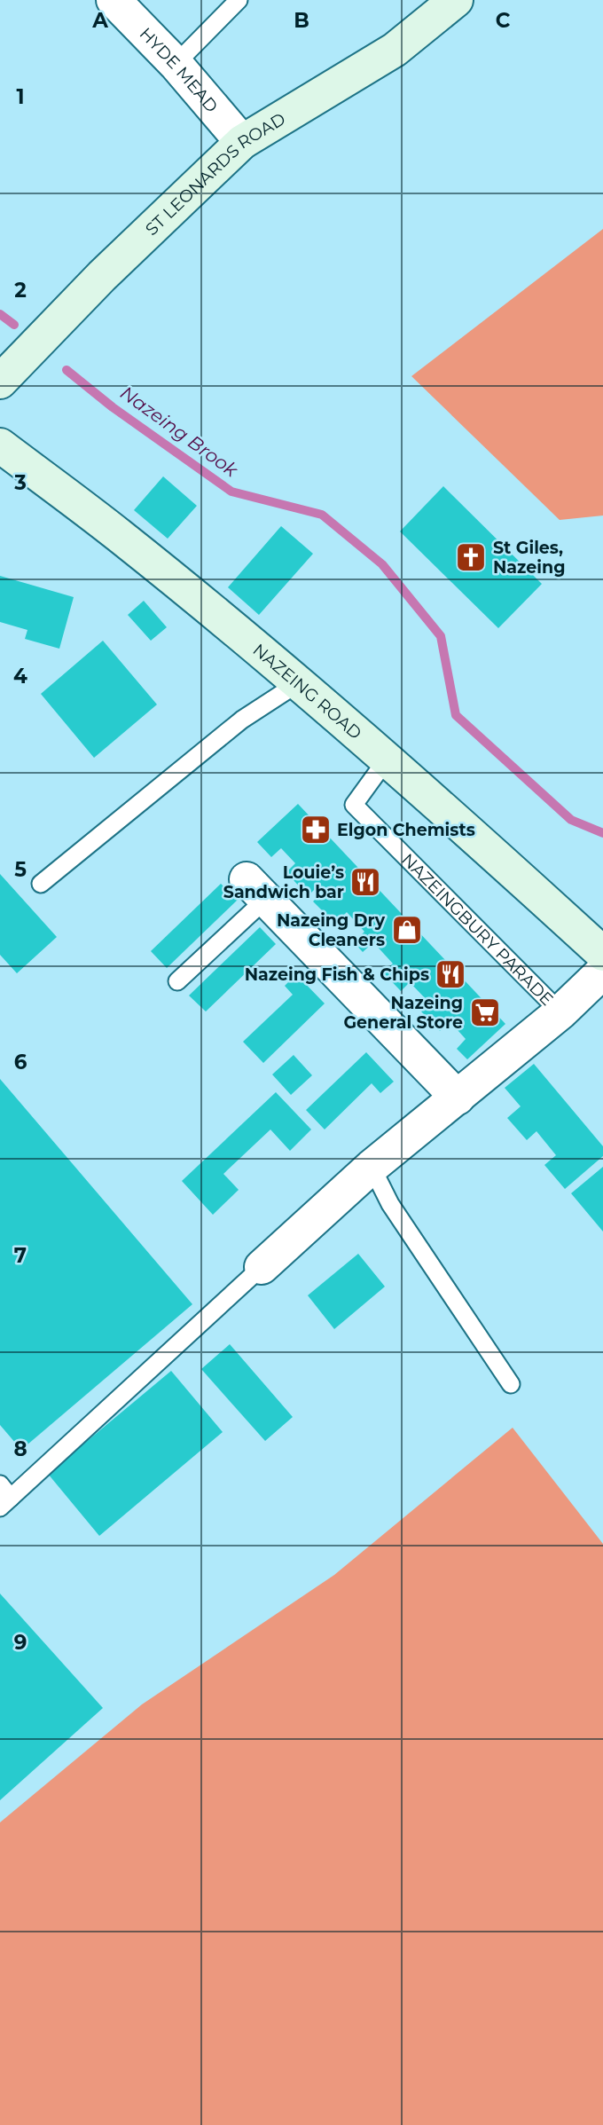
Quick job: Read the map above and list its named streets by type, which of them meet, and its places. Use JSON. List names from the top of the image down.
{
  "streets": {
    "main road": ["ST LEONARDS ROAD", "NAZEING ROAD"],
    "street": ["HYDE MEAD"],
    "lane": ["NAZEINGBURY PARADE"]
  },
  "crossings": [
    ["HYDE MEAD", "ST LEONARDS ROAD"],
    ["NAZEING ROAD", "NAZEINGBURY PARADE"]
  ],
  "water": ["Nazeing Brook"],
  "places": {
    "church": ["St Giles, Nazeing"],
    "pharmacy": ["Elgon Chemists"],
    "restaurant": ["Louie’s Sandwich bar", "Nazeing Fish & Chips"],
    "shop": ["Nazeing Dry Cleaners"],
    "supermarket": ["Nazeing General Store"]
  },
  "grid": {
    "columns": ["A", "B", "C"],
    "rows": [
      "1",
      "2",
      "3",
      "4",
      "5",
      "6",
      "7",
      "8",
      "9"
    ]
  }
}
